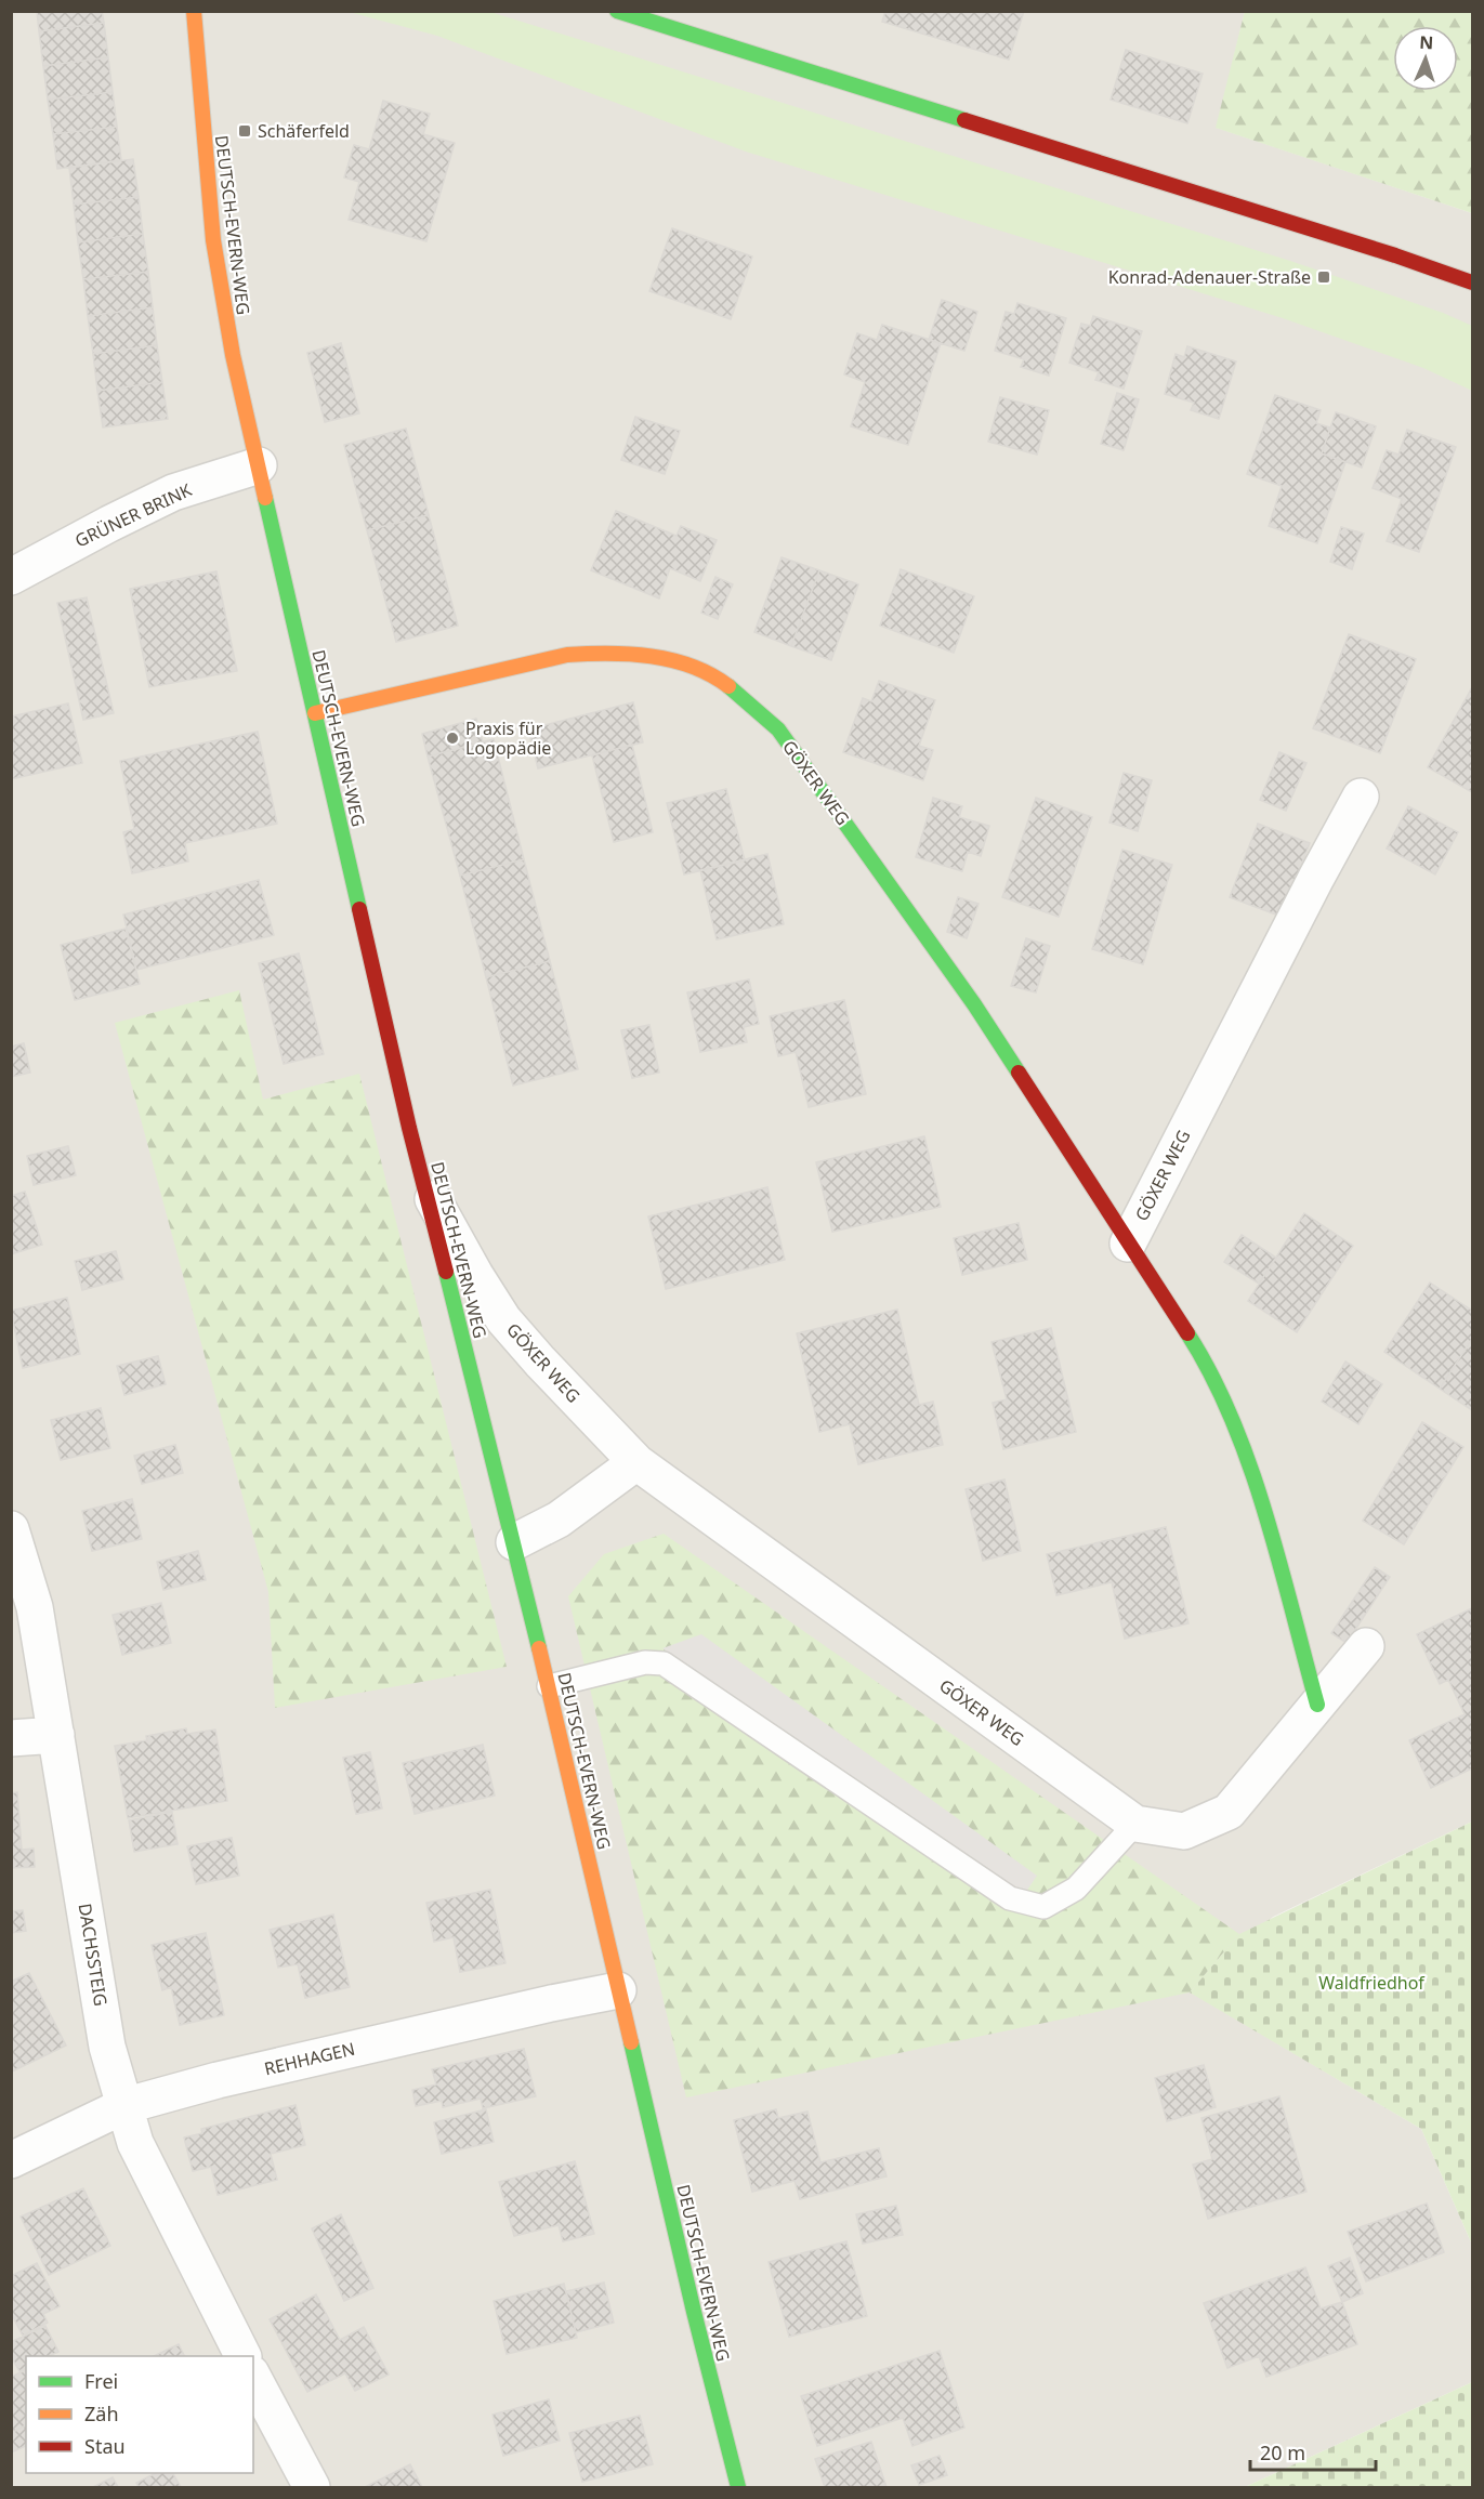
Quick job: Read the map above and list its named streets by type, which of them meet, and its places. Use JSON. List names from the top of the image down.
{
  "streets": {
    "street": [
      "DEUTSCH-EVERN-WEG",
      "GRÜNER BRINK",
      "GÖXER WEG",
      "DACHSSTEIG",
      "REHHAGEN"
    ]
  },
  "crossings": [
    ["DEUTSCH-EVERN-WEG", "GRÜNER BRINK"],
    ["DEUTSCH-EVERN-WEG", "GÖXER WEG"],
    ["DEUTSCH-EVERN-WEG", "REHHAGEN"],
    ["DACHSSTEIG", "REHHAGEN"]
  ],
  "parks": ["Waldfriedhof"],
  "places": {
    "transit": ["Schäferfeld", "Konrad-Adenauer-Straße"],
    "other": ["Praxis für Logopädie"]
  },
  "legend": ["Frei", "Zäh", "Stau"],
  "scale_bar": "20 m",
  "north": "top"
}
